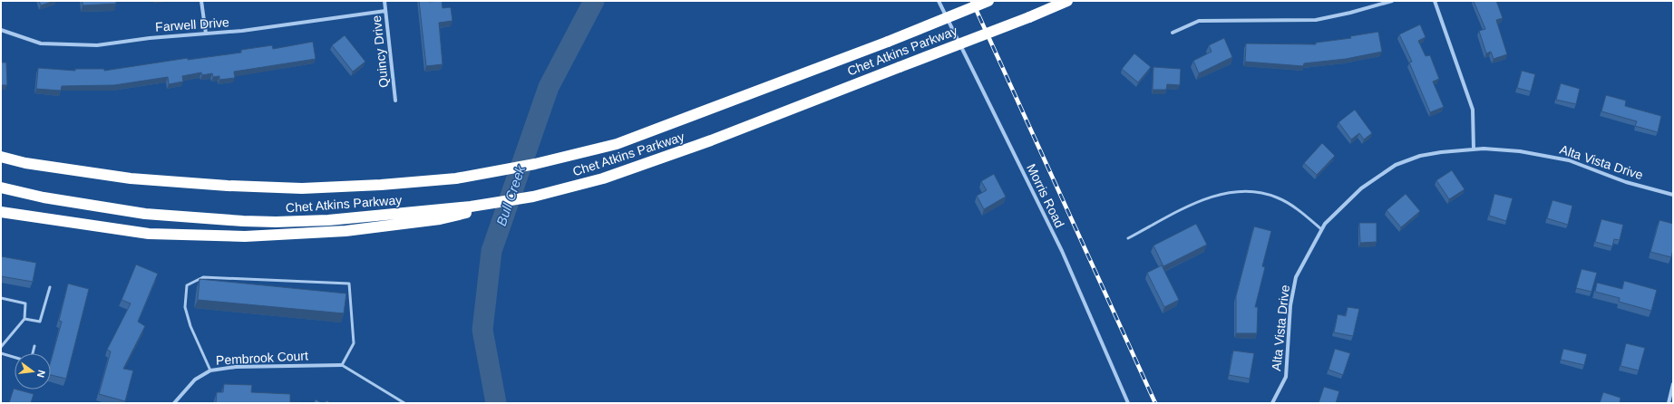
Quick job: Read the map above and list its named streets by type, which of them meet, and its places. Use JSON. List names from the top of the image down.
{
  "streets": {
    "highway": ["Chet Atkins Parkway"],
    "street": [
      "Farwell Drive",
      "Quincy Drive",
      "Alta Vista Drive",
      "Morris Road",
      "Pembrook Court"
    ]
  },
  "crossings": [
    ["Farwell Drive", "Quincy Drive"]
  ],
  "water": ["Bull Creek"],
  "north": "right"
}
